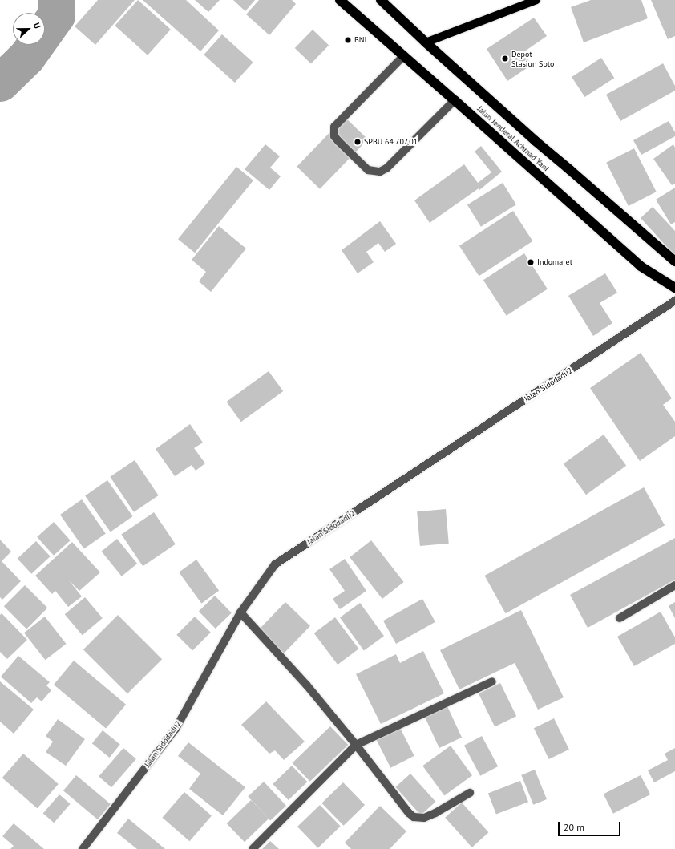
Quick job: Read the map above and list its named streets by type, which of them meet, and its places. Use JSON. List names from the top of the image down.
{
  "streets": {
    "highway": ["Jalan Jenderal Achmad Yani"],
    "street": ["Jalan Sidodadi 2"]
  },
  "places": [
    "BNI",
    "Depot Stasiun Soto",
    "SPBU 64.707.01",
    "Indomaret"
  ],
  "scale_bar": "20 m",
  "north": "right"
}
